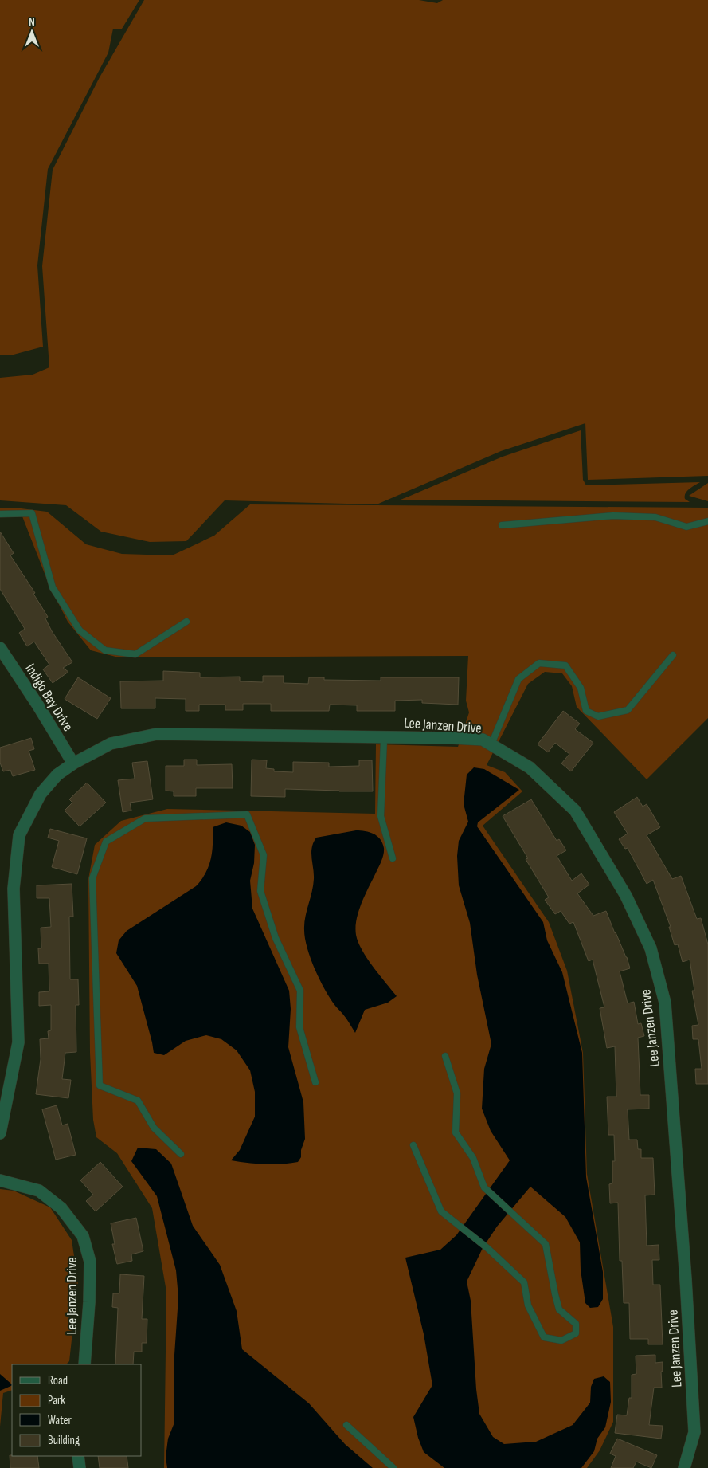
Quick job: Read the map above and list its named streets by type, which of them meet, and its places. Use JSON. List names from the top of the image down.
{
  "streets": {
    "street": ["Indigo Bay Drive", "Lee Janzen Drive"]
  },
  "crossings": [
    ["Indigo Bay Drive", "Lee Janzen Drive"]
  ],
  "legend": [
    "Road",
    "Park",
    "Water",
    "Building"
  ],
  "north": "top"
}
